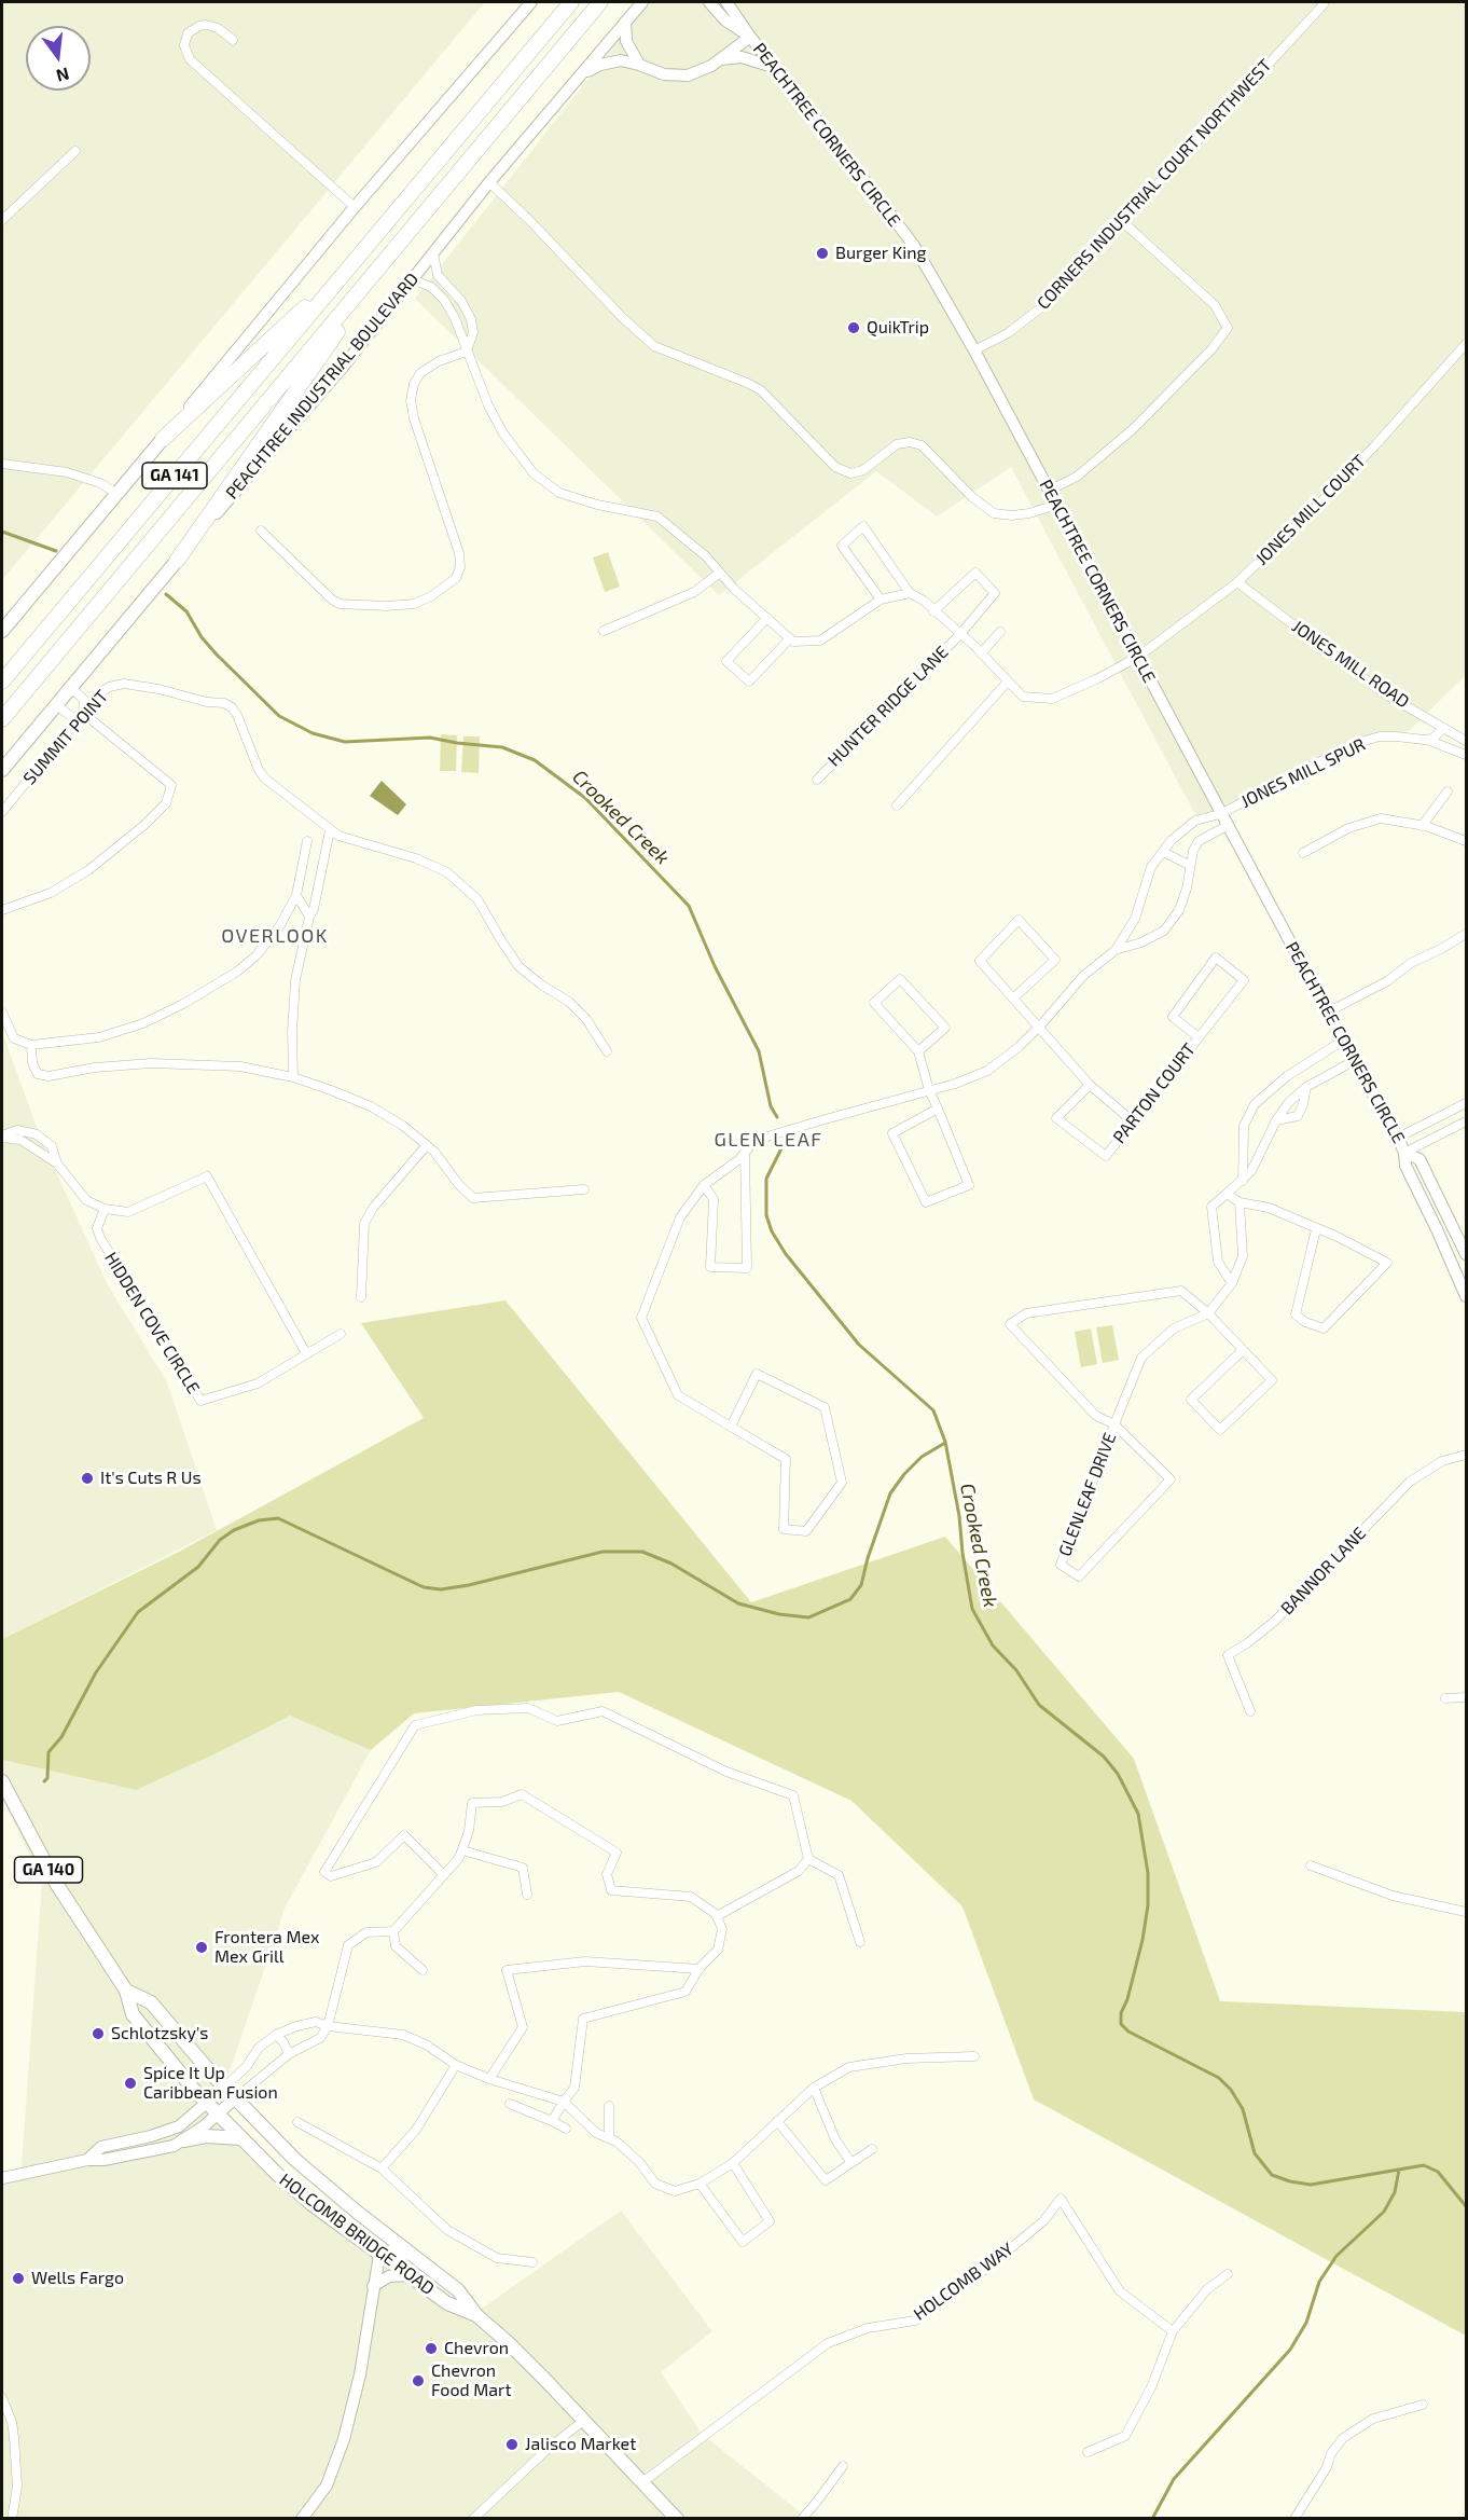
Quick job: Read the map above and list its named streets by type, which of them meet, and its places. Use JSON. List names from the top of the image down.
{
  "streets": {
    "highway": ["PEACHTREE INDUSTRIAL BOULEVARD", "GA 141"],
    "main road": ["GA 140", "HOLCOMB BRIDGE ROAD"],
    "street": [
      "PEACHTREE CORNERS CIRCLE",
      "CORNERS INDUSTRIAL COURT NORTHWEST",
      "JONES MILL COURT",
      "JONES MILL ROAD",
      "HUNTER RIDGE LANE",
      "SUMMIT POINT",
      "JONES MILL SPUR",
      "PARTON COURT",
      "HIDDEN COVE CIRCLE",
      "GLENLEAF DRIVE",
      "BANNOR LANE",
      "HOLCOMB WAY"
    ]
  },
  "crossings": [
    ["PEACHTREE CORNERS CIRCLE", "CORNERS INDUSTRIAL COURT NORTHWEST"],
    ["PEACHTREE CORNERS CIRCLE", "JONES MILL COURT"],
    ["PEACHTREE CORNERS CIRCLE", "HUNTER RIDGE LANE"],
    ["PEACHTREE CORNERS CIRCLE", "JONES MILL SPUR"],
    ["JONES MILL COURT", "JONES MILL ROAD"],
    ["JONES MILL COURT", "HUNTER RIDGE LANE"],
    ["GA 140", "HOLCOMB BRIDGE ROAD"],
    ["HOLCOMB BRIDGE ROAD", "HOLCOMB WAY"]
  ],
  "districts": ["OVERLOOK", "GLEN LEAF"],
  "water": ["Crooked Creek"],
  "places": [
    "Burger King",
    "QuikTrip",
    "It's Cuts R Us",
    "Frontera Mex Mex Grill",
    "Schlotzsky's",
    "Spice It Up Caribbean Fusion",
    "Wells Fargo",
    "Chevron",
    "Chevron Food Mart",
    "Jalisco Market"
  ],
  "north": "bottom"
}
